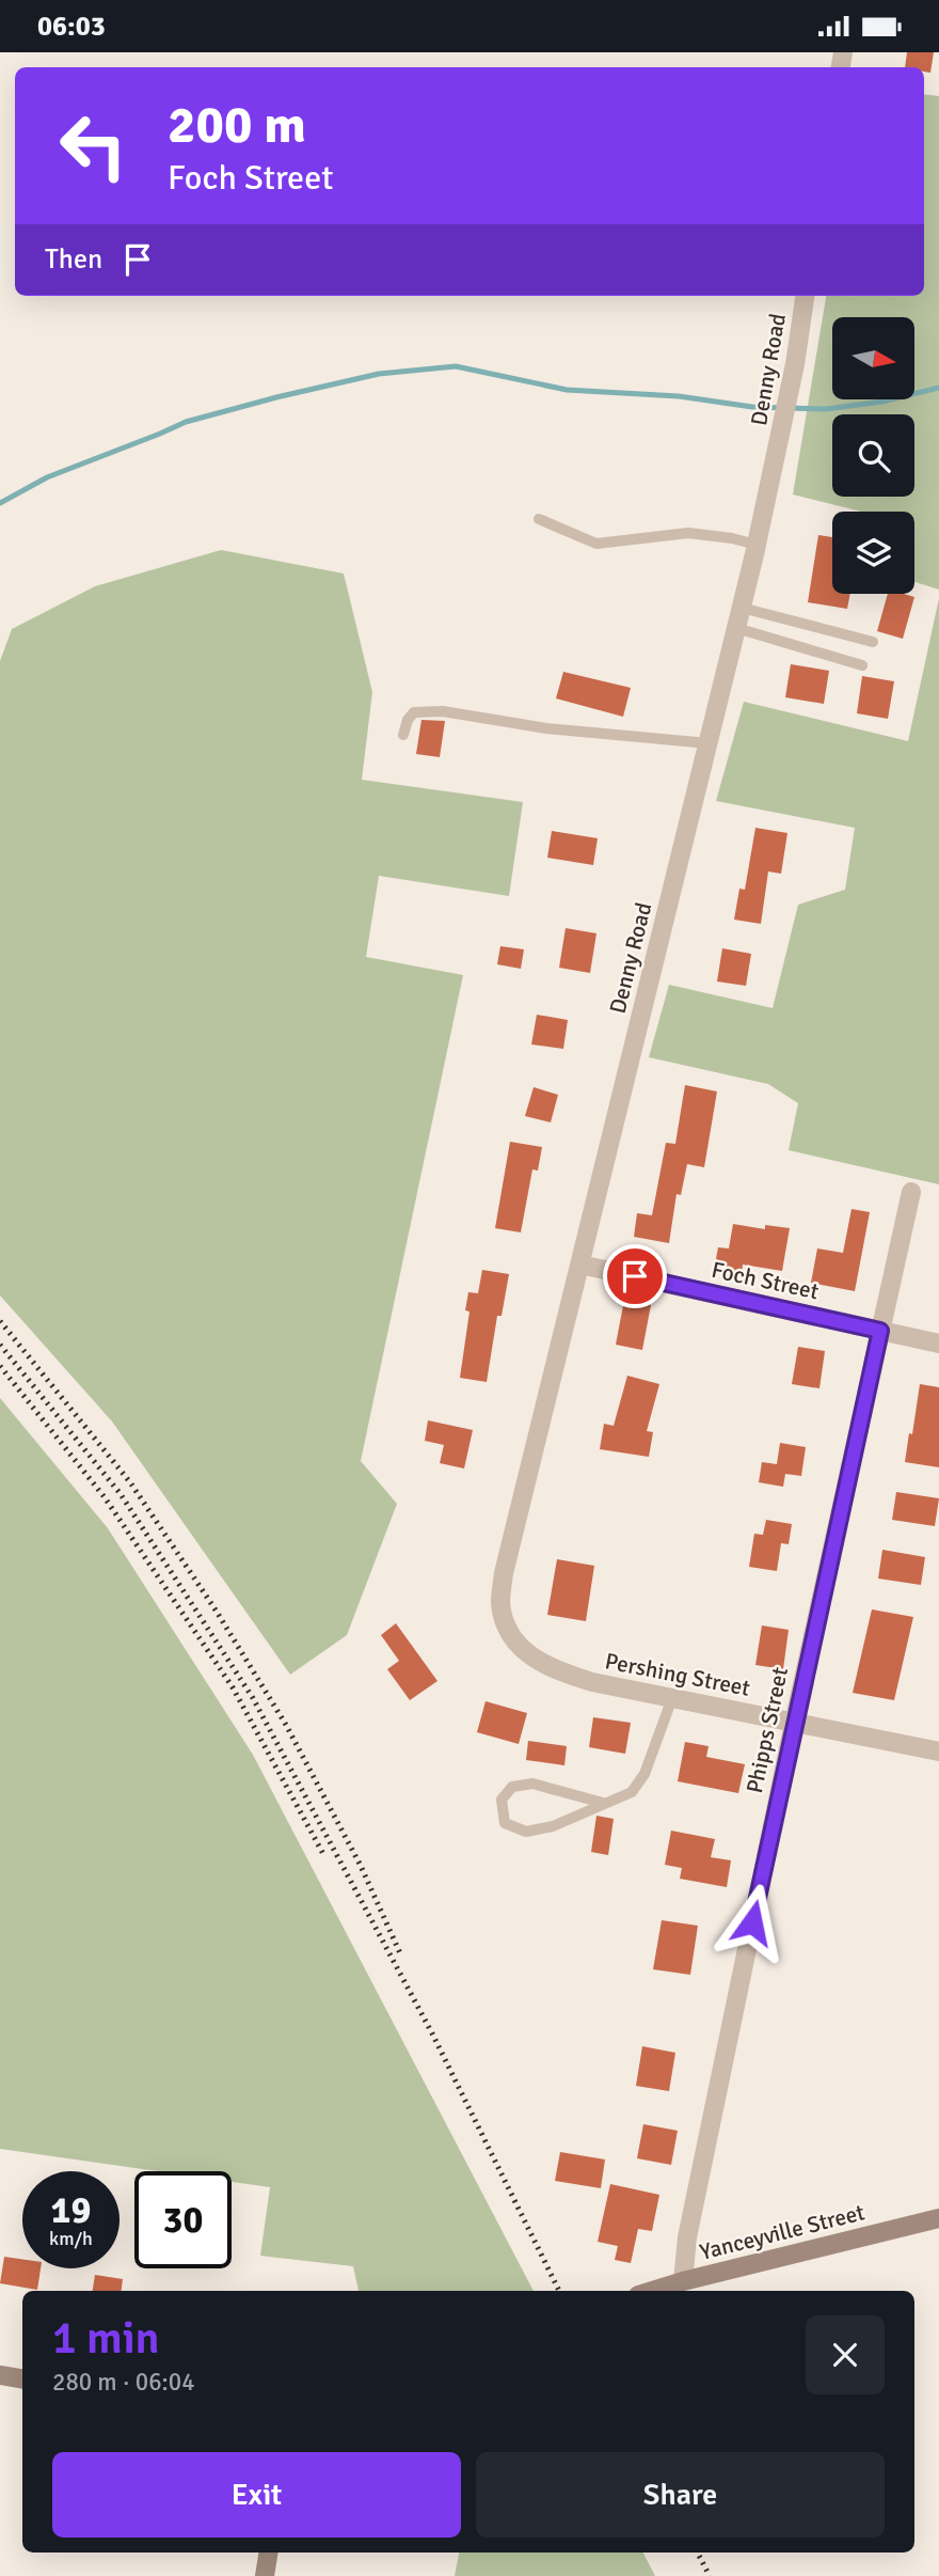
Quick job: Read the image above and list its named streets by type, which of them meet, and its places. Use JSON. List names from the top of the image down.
{
  "streets": {
    "main road": ["Yanceyville Street"],
    "street": [
      "Denny Road",
      "Foch Street",
      "Pershing Street",
      "Phipps Street"
    ]
  },
  "crossings": [
    ["Denny Road", "Foch Street"],
    ["Denny Road", "Pershing Street"],
    ["Foch Street", "Phipps Street"],
    ["Pershing Street", "Phipps Street"],
    ["Phipps Street", "Yanceyville Street"]
  ],
  "north": "right",
  "page": {
    "status": "06:03",
    "turn": ["200 m", "Foch Street"],
    "then": "Then",
    "speed": "19 km/h",
    "limit": "30",
    "heading": ["1 min", "280 m · 06:04"],
    "buttons": ["Exit", "Share"]
  }
}
